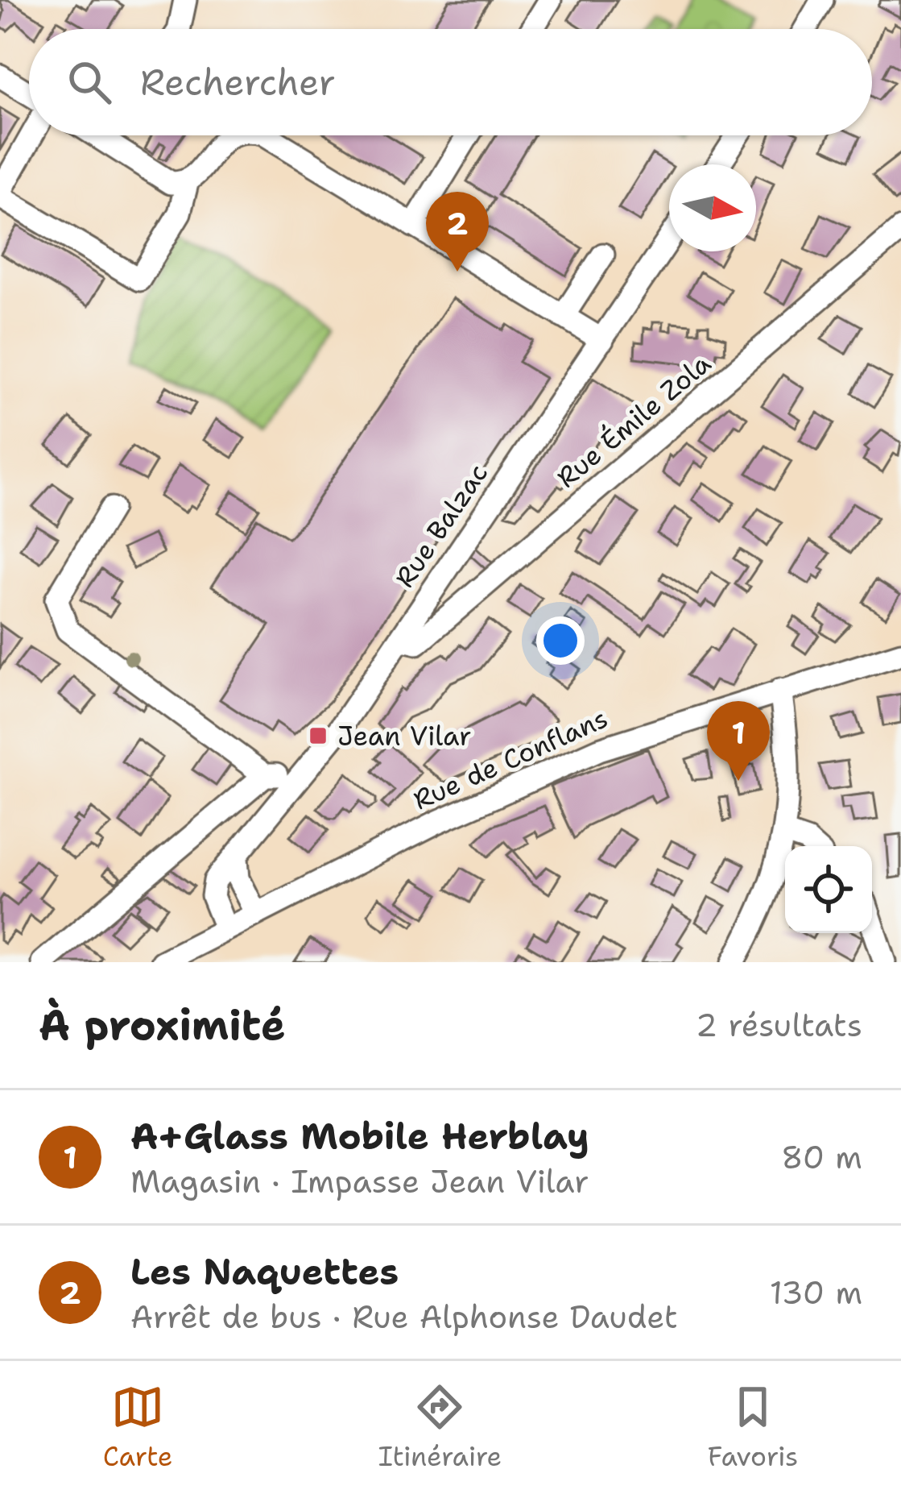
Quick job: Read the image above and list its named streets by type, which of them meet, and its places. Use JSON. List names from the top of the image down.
{
  "streets": {
    "street": ["Rue Émile Zola", "Rue Balzac", "Rue de Conflans"]
  },
  "crossings": [
    ["Rue Émile Zola", "Rue Balzac"],
    ["Rue Balzac", "Rue de Conflans"]
  ],
  "places": {
    "transit": ["Jean Vilar"]
  },
  "north": "right",
  "page": {
    "search": "Rechercher",
    "pins": ["2", "1"],
    "heading": ["À proximité", "2 résultats"],
    "list": [
      {
        "mark": "1",
        "name": "A+Glass Mobile Herblay",
        "note": "Magasin · Impasse Jean Vilar",
        "value": "80 m"
      },
      {
        "mark": "2",
        "name": "Les Naquettes",
        "note": "Arrêt de bus · Rue Alphonse Daudet",
        "value": "130 m"
      }
    ],
    "nav": ["Carte", "Itinéraire", "Favoris"]
  }
}
